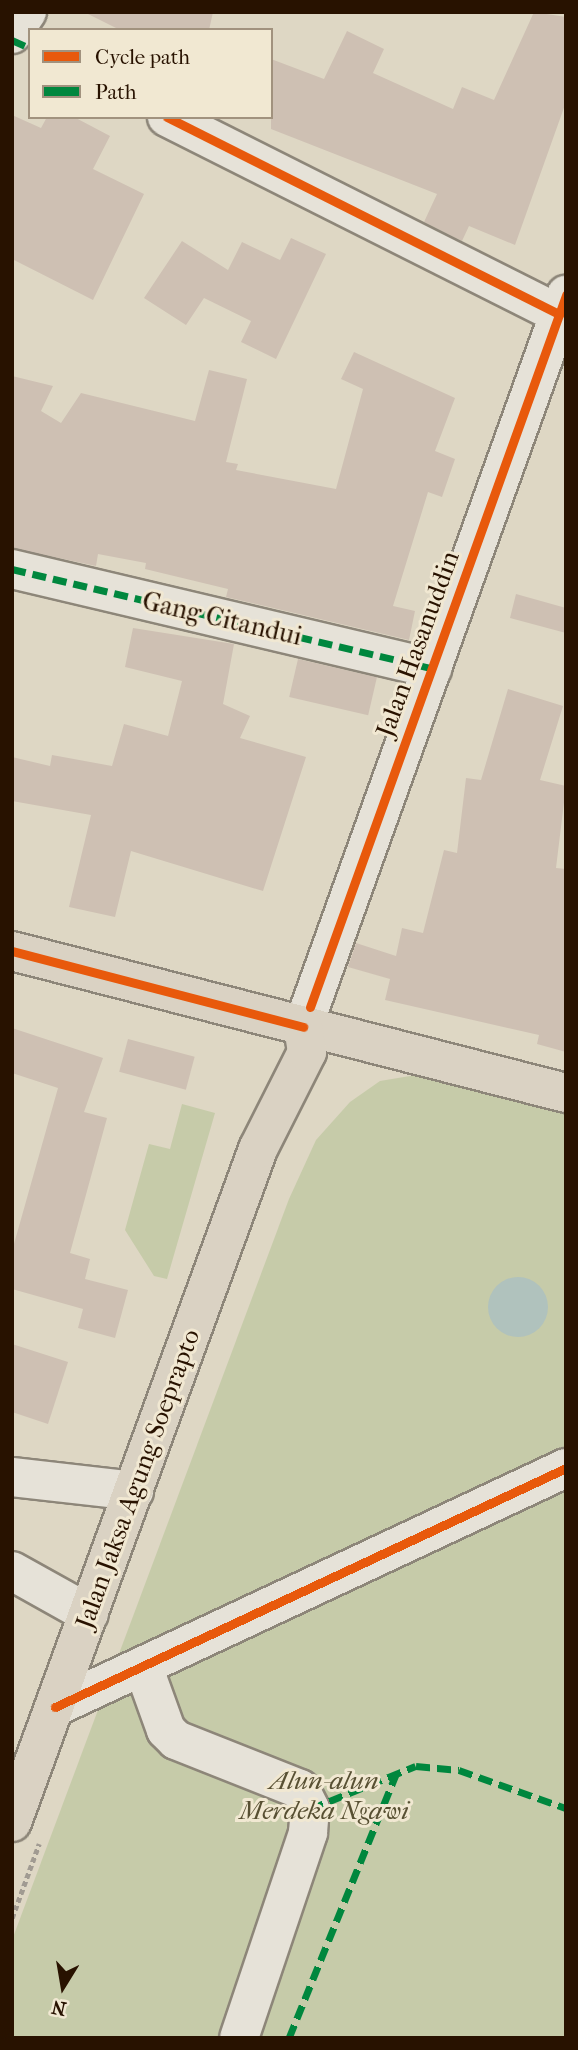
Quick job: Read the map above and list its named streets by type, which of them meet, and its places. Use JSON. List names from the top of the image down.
{
  "streets": {
    "main road": ["Jalan Jaksa Agung Soeprapto"],
    "street": ["Gang Citandui", "Jalan Hasanuddin"]
  },
  "crossings": [
    ["Gang Citandui", "Jalan Hasanuddin"],
    ["Jalan Hasanuddin", "Jalan Jaksa Agung Soeprapto"]
  ],
  "parks": ["Alun-alun Merdeka Ngawi"],
  "legend": ["Cycle path", "Path"],
  "north": "bottom"
}
